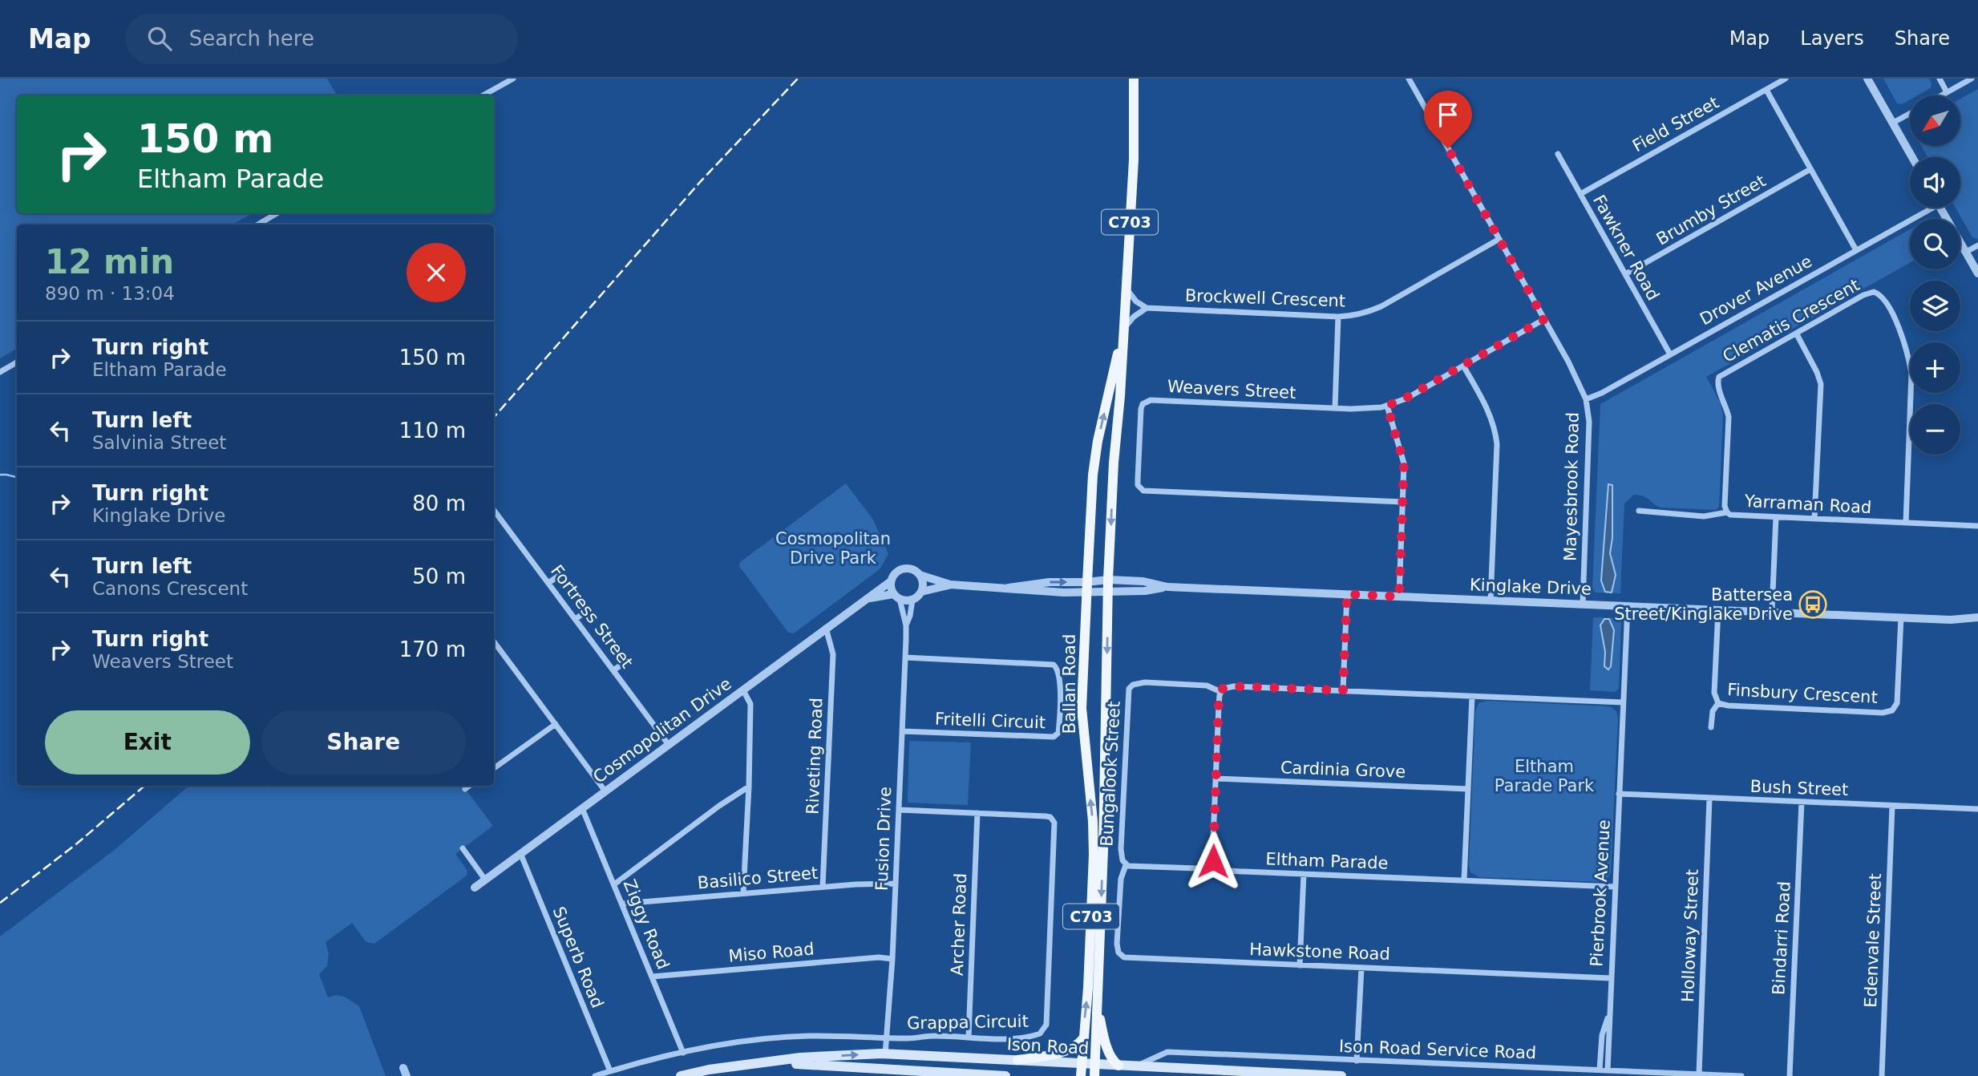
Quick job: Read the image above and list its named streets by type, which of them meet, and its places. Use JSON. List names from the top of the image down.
{
  "streets": {
    "main road": ["C703", "Ballan Road", "Ison Road"],
    "street": [
      "Field Street",
      "Brumby Street",
      "Fawkner Road",
      "Drover Avenue",
      "Brockwell Crescent",
      "Clematis Crescent",
      "Weavers Street",
      "Mayesbrook Road",
      "Yarraman Road",
      "Kinglake Drive",
      "Fortress Street",
      "Finsbury Crescent",
      "Fritelli Circuit",
      "Cosmopolitan Drive",
      "Riveting Road",
      "Cardinia Grove",
      "Bungalook Street",
      "Bush Street",
      "Fusion Drive",
      "Eltham Parade",
      "Basilico Street",
      "Pierbrook Avenue",
      "Ziggy Road",
      "Archer Road",
      "Holloway Street",
      "Bindarri Road",
      "Edenvale Street",
      "Hawkstone Road",
      "Miso Road",
      "Superb Road",
      "Grappa Circuit",
      "Ison Road Service Road"
    ]
  },
  "crossings": [
    ["Field Street", "Fawkner Road"],
    ["Brumby Street", "Fawkner Road"],
    ["Fawkner Road", "Drover Avenue"],
    ["Drover Avenue", "Mayesbrook Road"],
    ["Brockwell Crescent", "Mayesbrook Road"],
    ["Clematis Crescent", "Yarraman Road"],
    ["Weavers Street", "Mayesbrook Road"],
    ["Mayesbrook Road", "Kinglake Drive"],
    ["Kinglake Drive", "Ballan Road"],
    ["Kinglake Drive", "Finsbury Crescent"],
    ["Kinglake Drive", "Pierbrook Avenue"],
    ["Fortress Street", "Cosmopolitan Drive"],
    ["Ballan Road", "Ison Road"],
    ["Fritelli Circuit", "Fusion Drive"],
    ["Cosmopolitan Drive", "Riveting Road"],
    ["Cosmopolitan Drive", "Fusion Drive"],
    ["Cosmopolitan Drive", "Ziggy Road"],
    ["Cosmopolitan Drive", "Superb Road"],
    ["Riveting Road", "Basilico Street"],
    ["Bungalook Street", "Eltham Parade"],
    ["Bungalook Street", "Hawkstone Road"],
    ["Bush Street", "Pierbrook Avenue"],
    ["Bush Street", "Holloway Street"],
    ["Bush Street", "Bindarri Road"],
    ["Bush Street", "Edenvale Street"],
    ["Fusion Drive", "Basilico Street"],
    ["Fusion Drive", "Miso Road"],
    ["Fusion Drive", "Grappa Circuit"],
    ["Fusion Drive", "Ison Road"],
    ["Eltham Parade", "Pierbrook Avenue"],
    ["Basilico Street", "Ziggy Road"],
    ["Pierbrook Avenue", "Hawkstone Road"],
    ["Pierbrook Avenue", "Ison Road Service Road"],
    ["Ziggy Road", "Miso Road"],
    ["Ziggy Road", "Grappa Circuit"],
    ["Archer Road", "Grappa Circuit"],
    ["Holloway Street", "Ison Road Service Road"],
    ["Superb Road", "Grappa Circuit"],
    ["Ison Road", "Ison Road Service Road"]
  ],
  "parks": ["Cosmopolitan Drive Park", "Eltham Parade Park"],
  "places": {
    "bus stop": ["Battersea Street/Kinglake Drive"]
  },
  "north": "bottom left",
  "page": {
    "header": "Map",
    "search": "Search here",
    "nav": ["Map", "Layers", "Share"],
    "map_buttons": ["+", "−"],
    "turn": ["150 m", "Eltham Parade"],
    "heading": ["12 min", "890 m · 13:04"],
    "list": [
      {
        "name": "Turn right",
        "note": "Eltham Parade",
        "value": "150 m"
      },
      {
        "name": "Turn left",
        "note": "Salvinia Street",
        "value": "110 m"
      },
      {
        "name": "Turn right",
        "note": "Kinglake Drive",
        "value": "80 m"
      },
      {
        "name": "Turn left",
        "note": "Canons Crescent",
        "value": "50 m"
      },
      {
        "name": "Turn right",
        "note": "Weavers Street",
        "value": "170 m"
      }
    ],
    "buttons": ["Exit", "Share"]
  }
}
